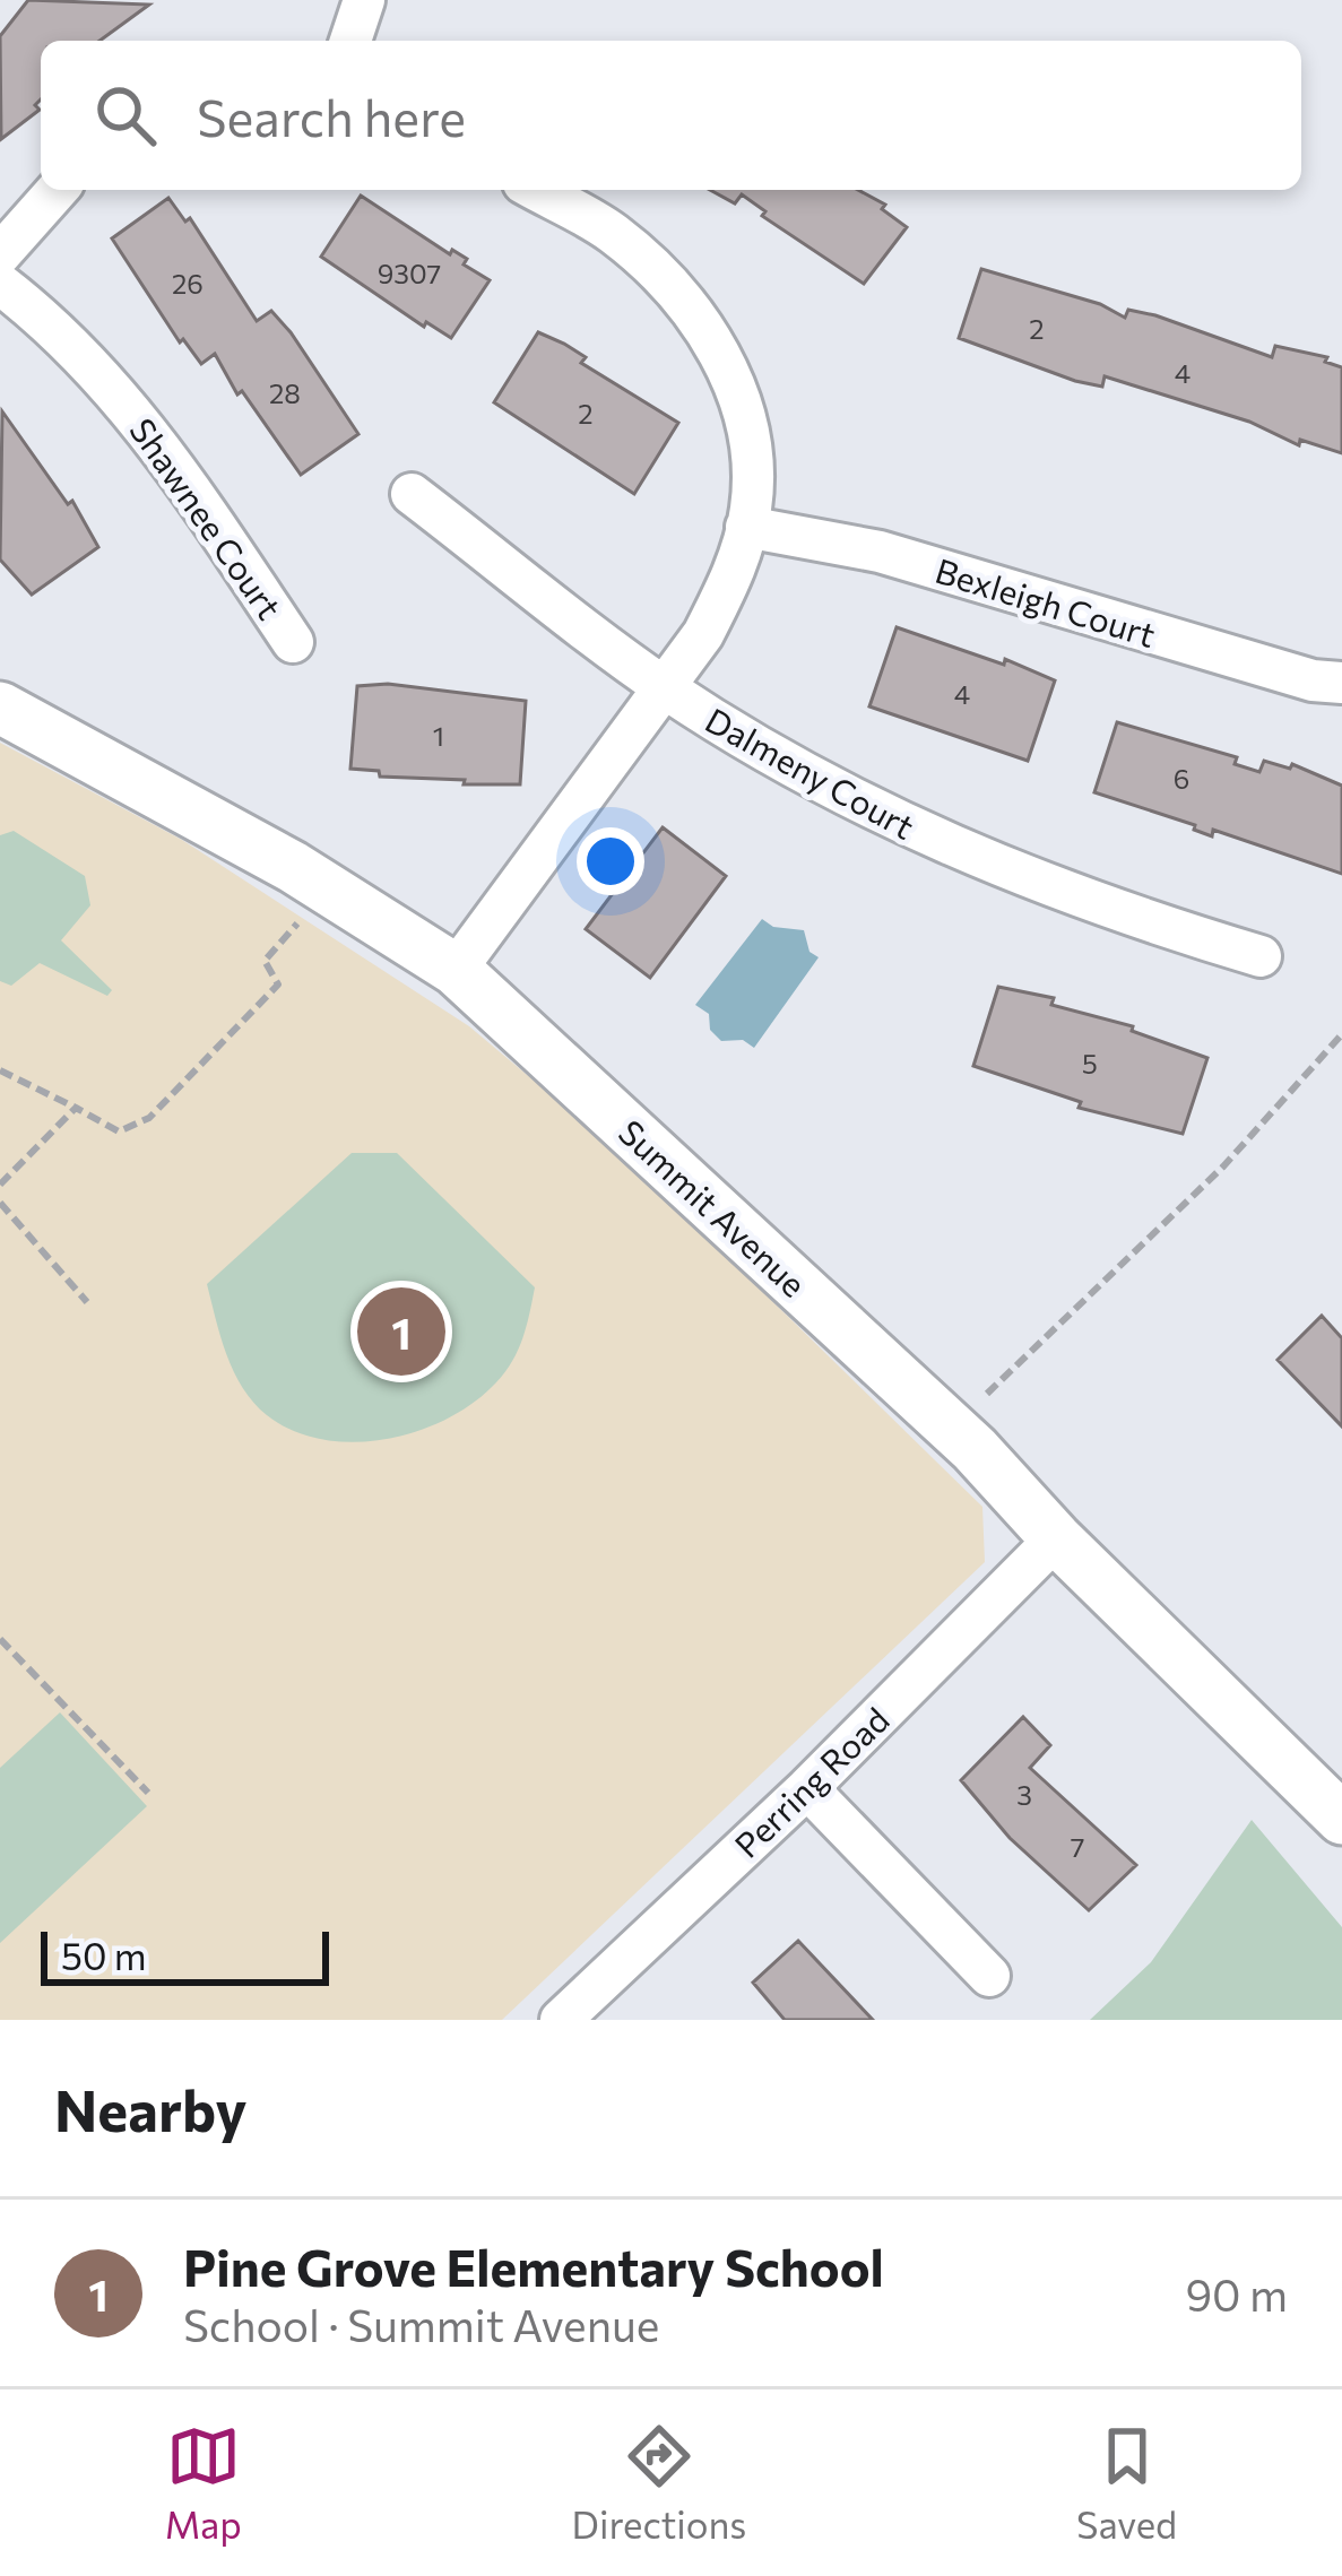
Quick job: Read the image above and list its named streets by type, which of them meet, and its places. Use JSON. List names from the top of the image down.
{
  "streets": {
    "street": [
      "Shawnee Court",
      "Bexleigh Court",
      "Dalmeny Court",
      "Summit Avenue",
      "Perring Road"
    ]
  },
  "crossings": [
    ["Summit Avenue", "Perring Road"]
  ],
  "house_numbers": [
    "9307",
    "26",
    "2",
    "4",
    "28",
    "2",
    "4",
    "1",
    "6",
    "5",
    "3",
    "7"
  ],
  "scale_bar": "50 m",
  "page": {
    "search": "Search here",
    "pins": "1",
    "scale": "50 m",
    "heading": "Nearby",
    "list": [
      {
        "mark": "1",
        "name": "Pine Grove Elementary School",
        "note": "School · Summit Avenue",
        "value": "90 m"
      }
    ],
    "nav": ["Map", "Directions", "Saved"]
  }
}
